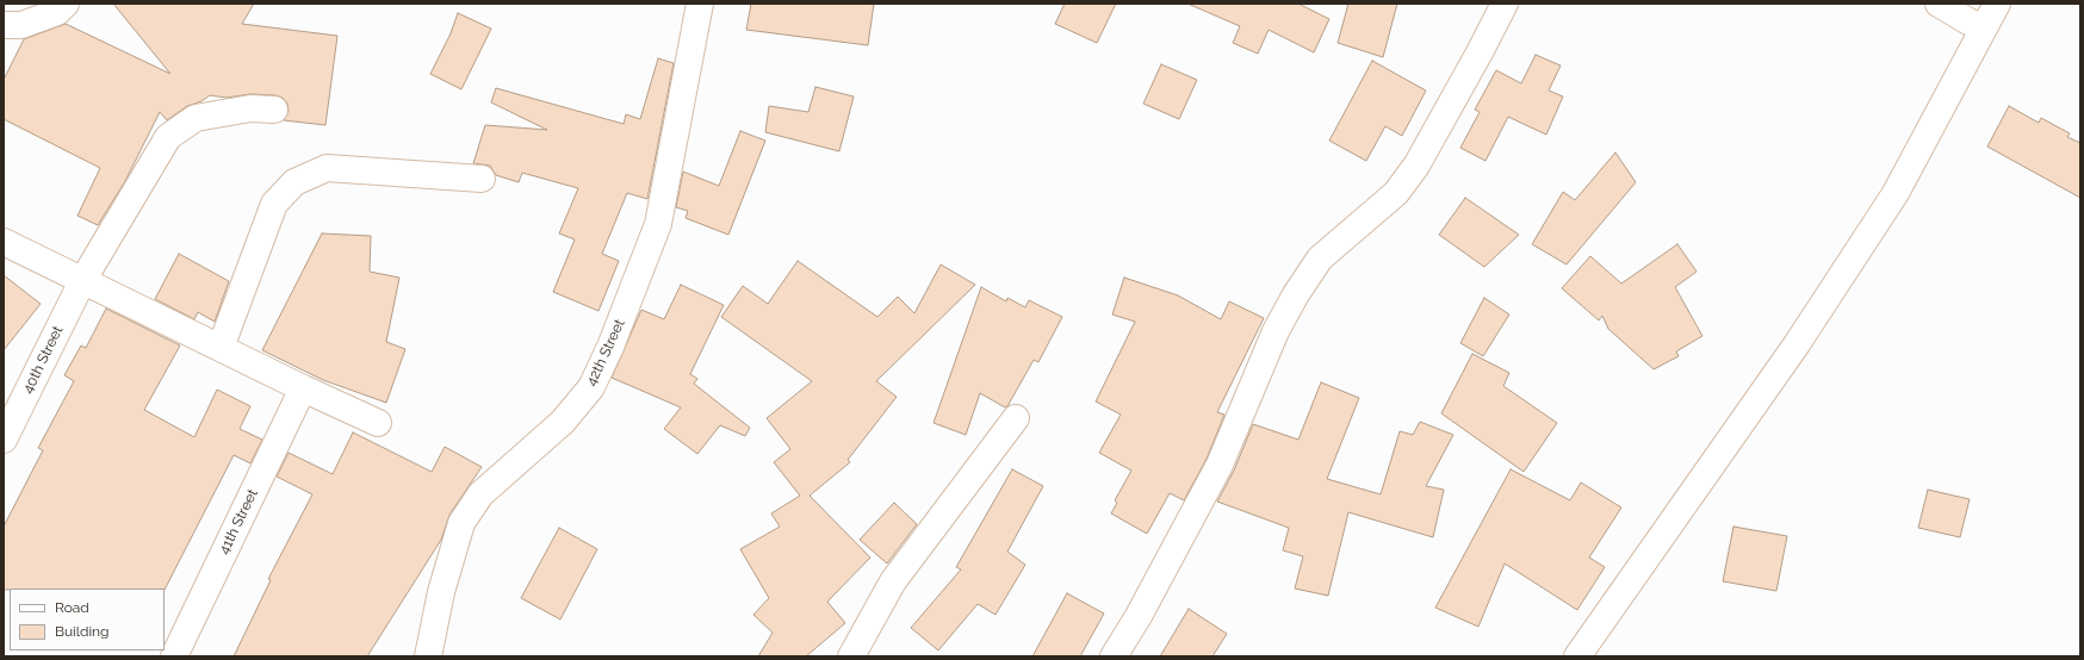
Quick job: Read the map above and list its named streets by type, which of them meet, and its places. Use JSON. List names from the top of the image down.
{
  "streets": {
    "street": ["42th Street", "40th Street", "41th Street"]
  },
  "legend": ["Road", "Building"]
}
